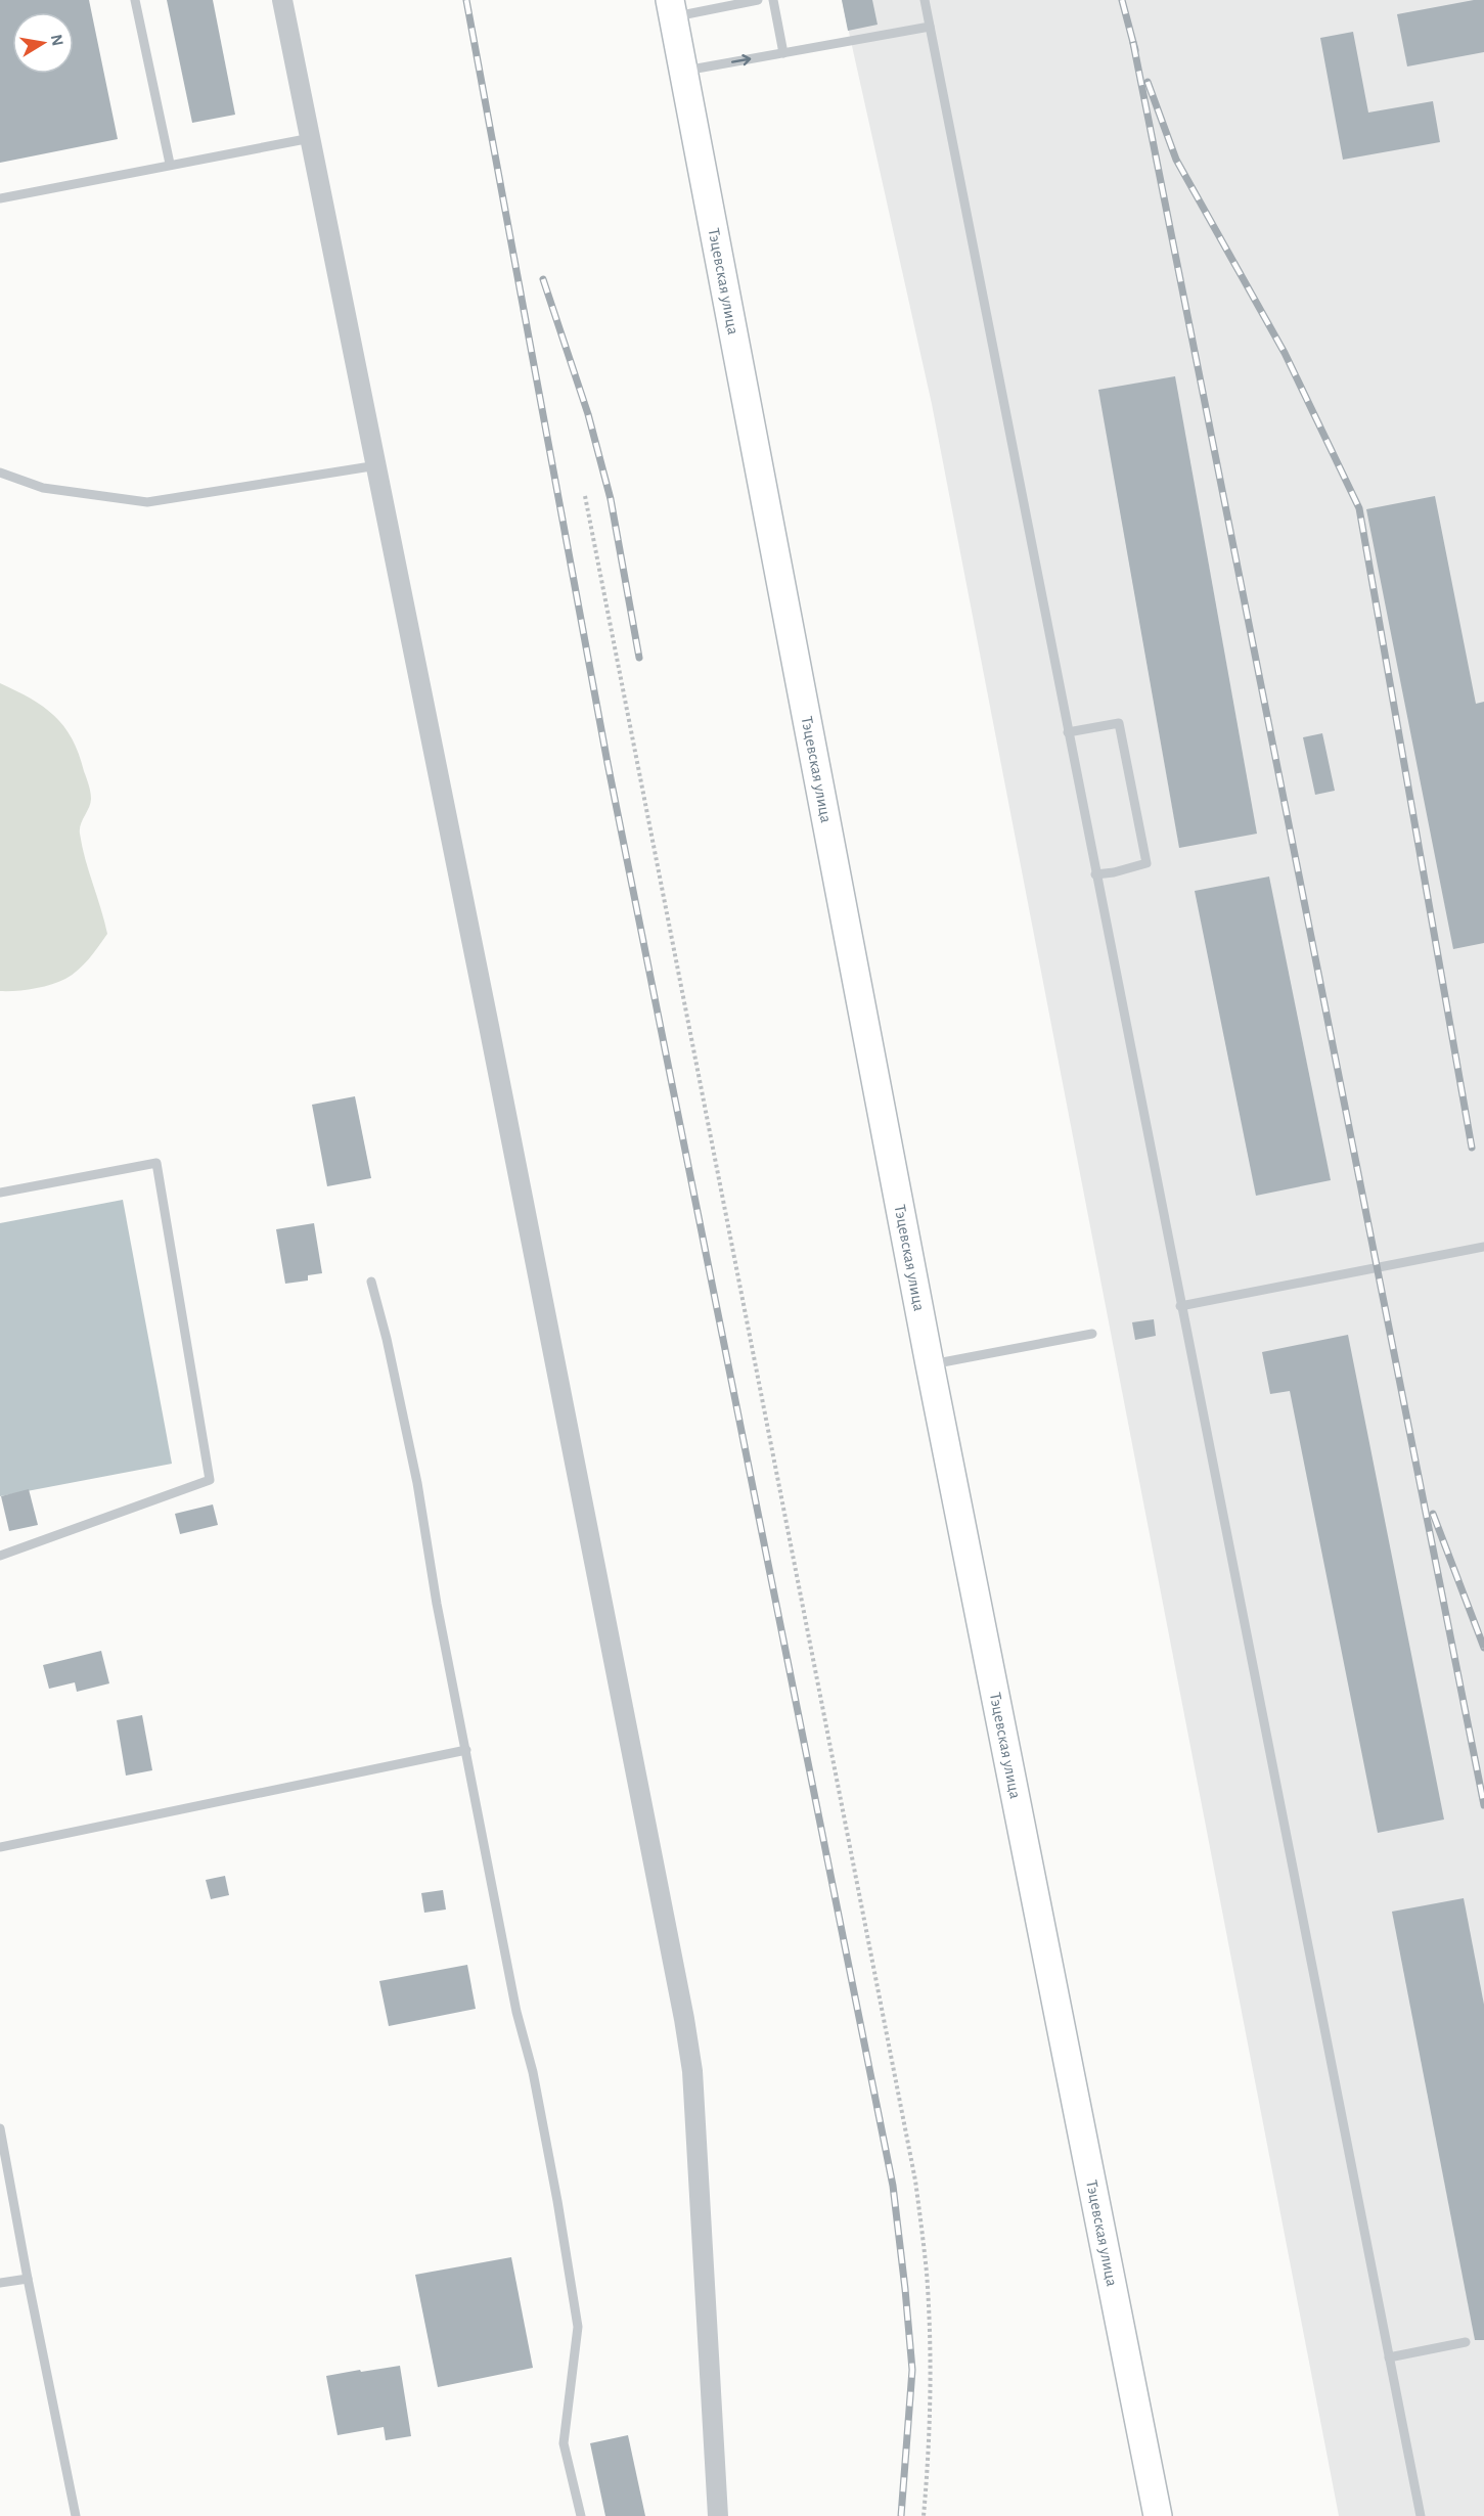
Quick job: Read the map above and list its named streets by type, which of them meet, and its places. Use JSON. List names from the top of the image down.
{
  "streets": {
    "street": ["Тэцевская улица"]
  },
  "north": "right"
}
